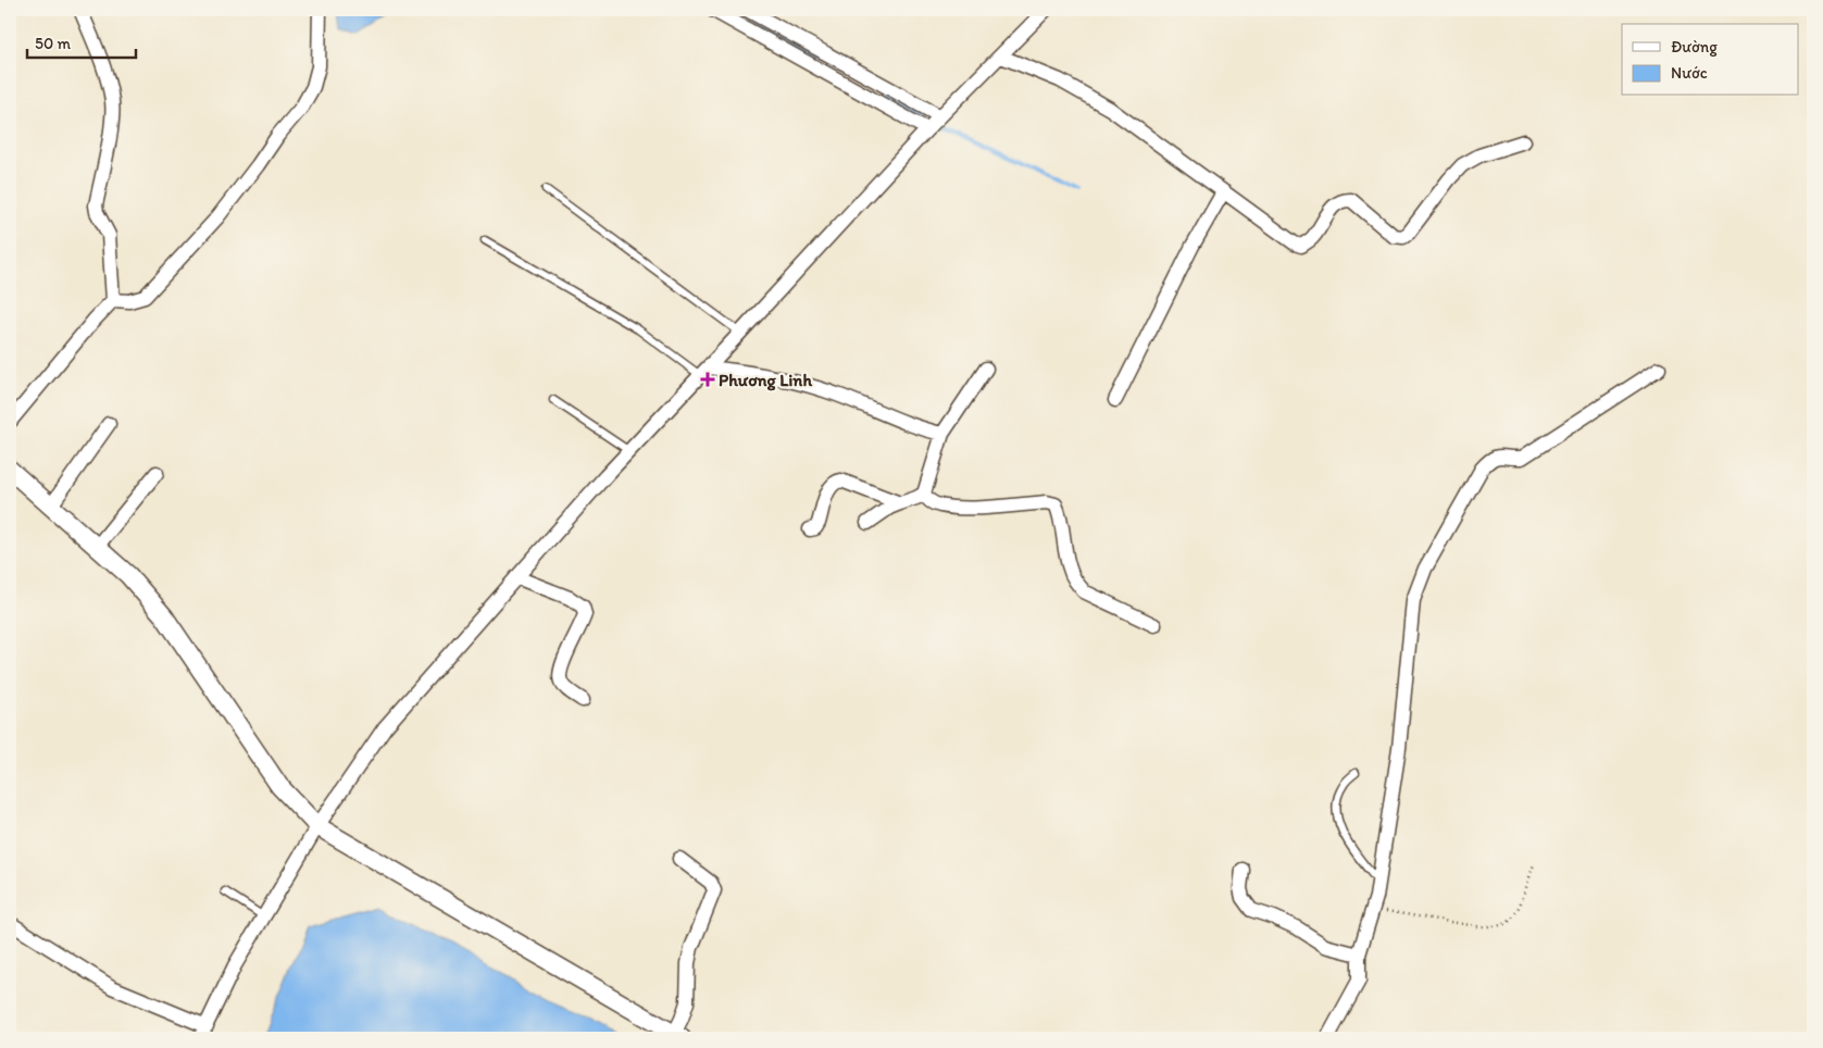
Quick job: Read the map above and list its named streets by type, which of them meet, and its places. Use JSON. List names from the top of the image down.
{
  "places": {
    "health": ["Phương Linh"]
  },
  "legend": ["Đường", "Nước"],
  "scale_bar": "50 m"
}
